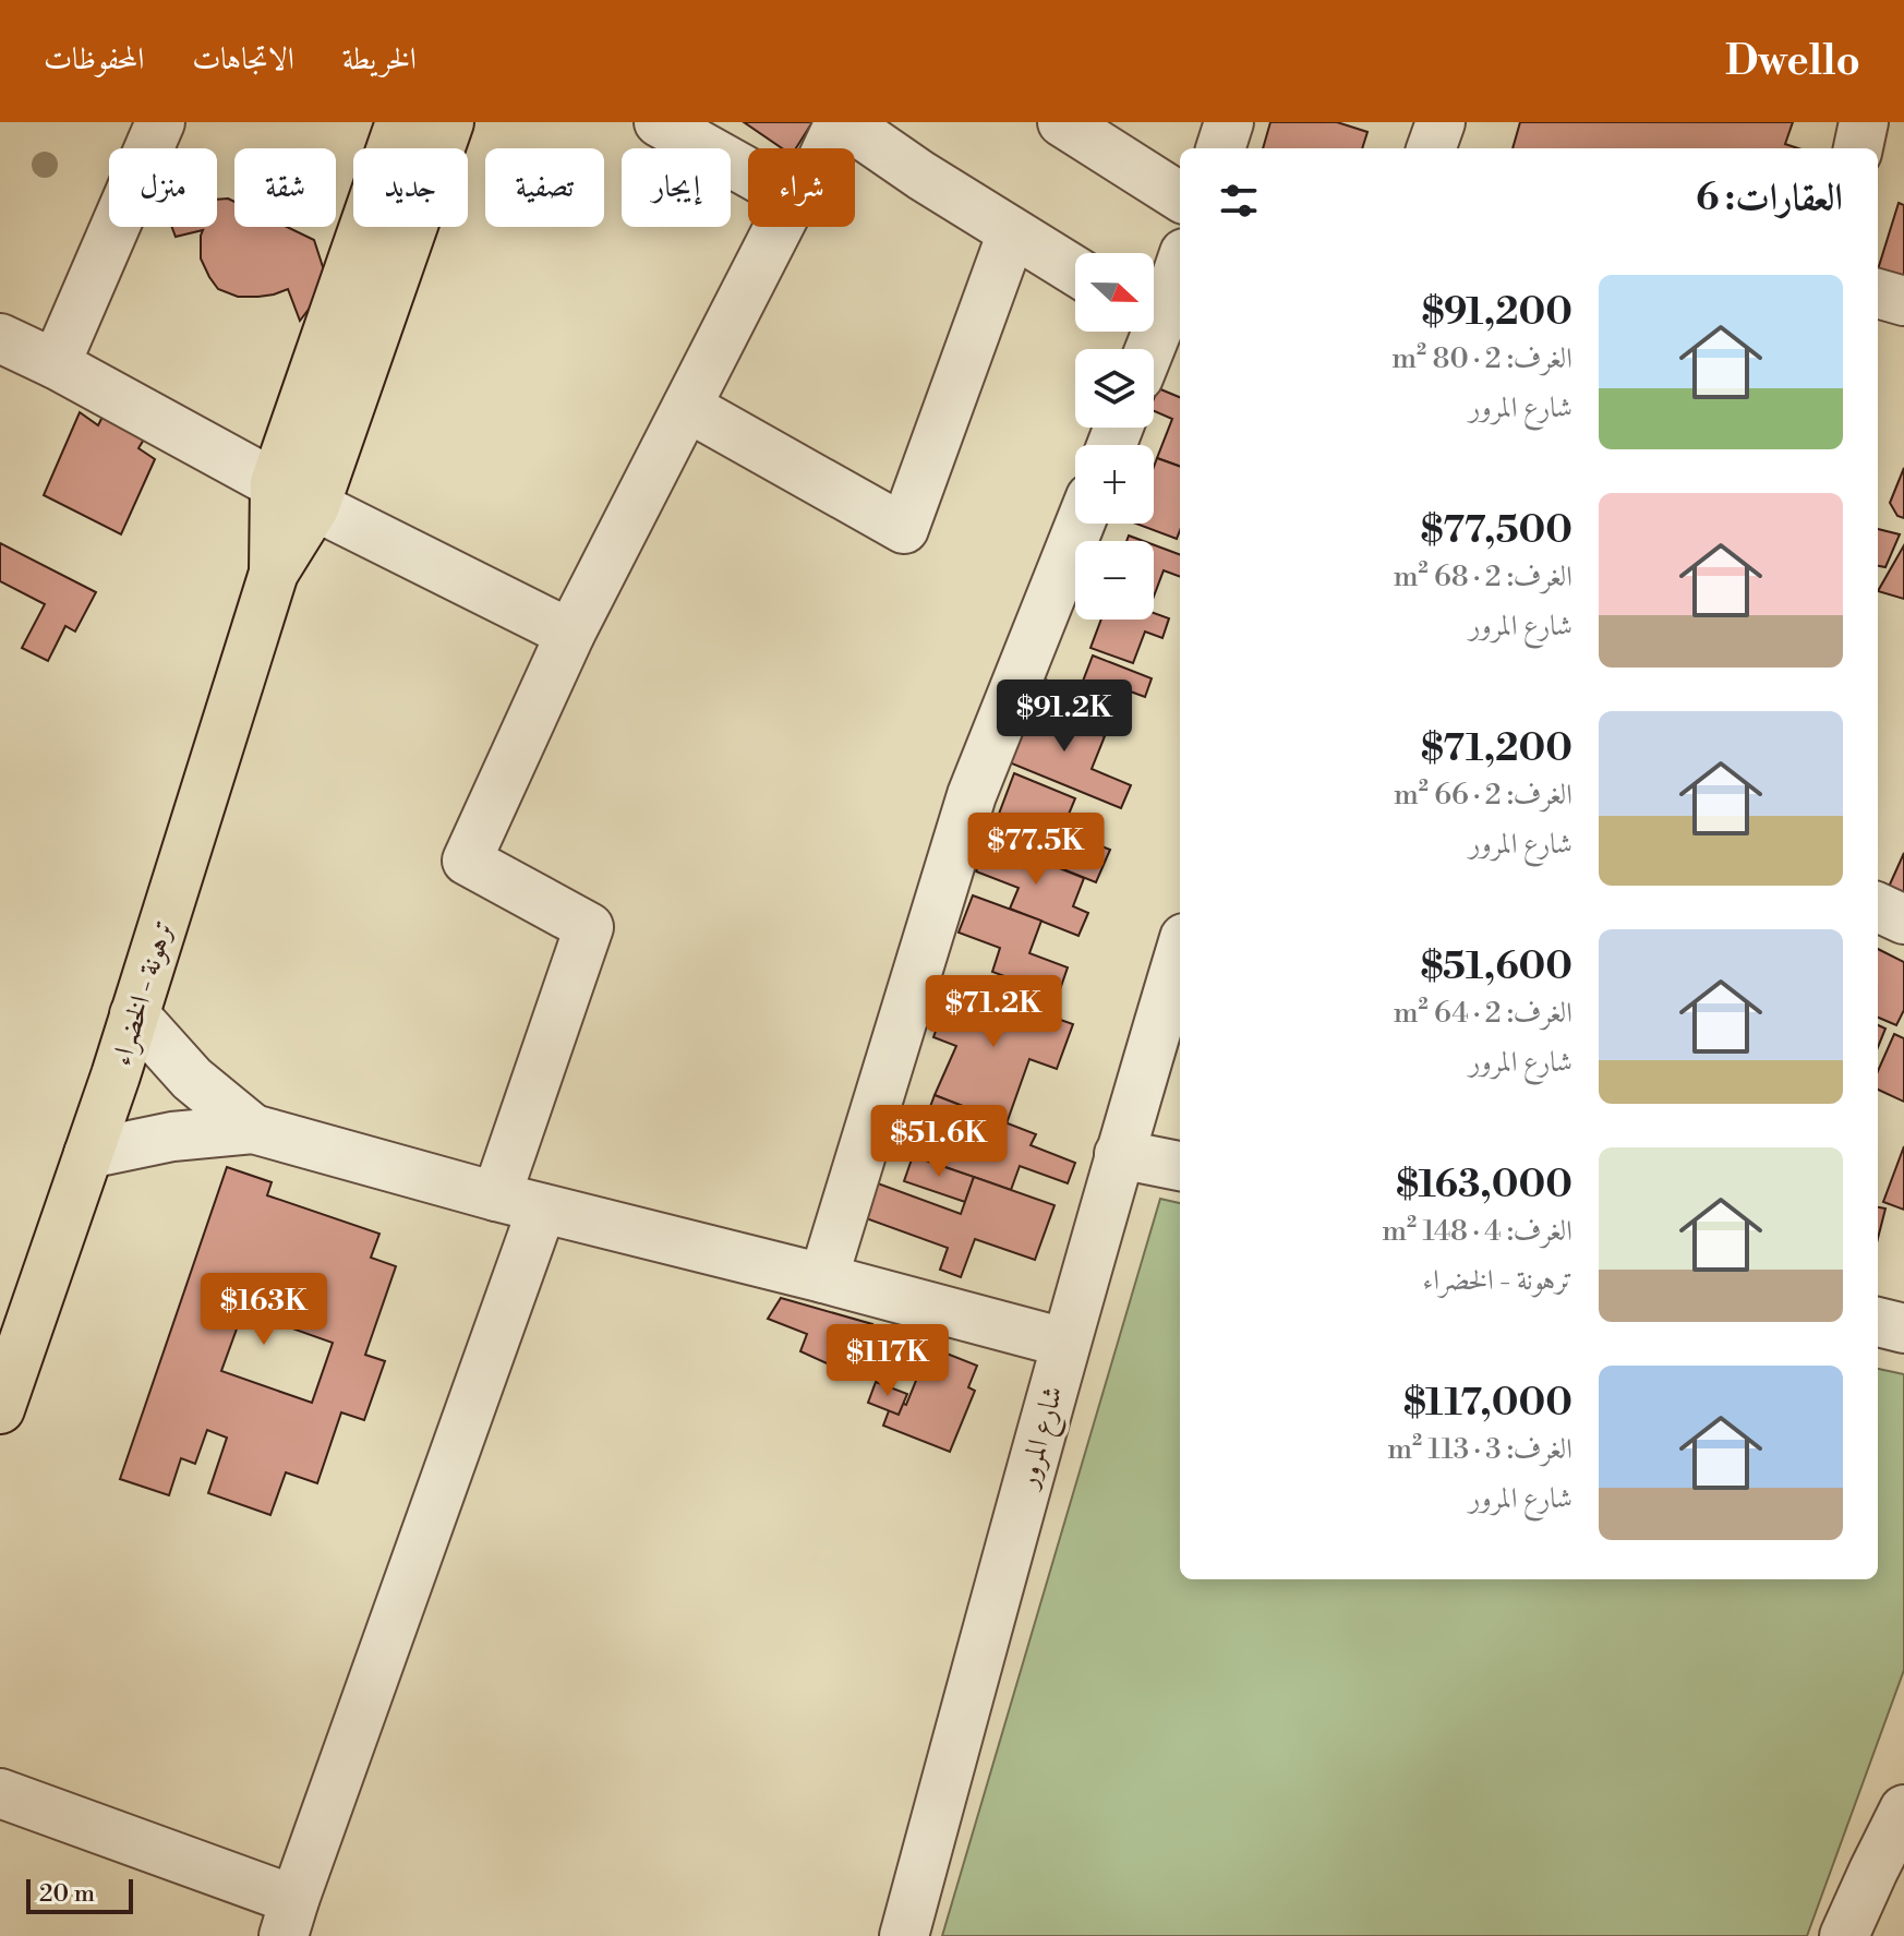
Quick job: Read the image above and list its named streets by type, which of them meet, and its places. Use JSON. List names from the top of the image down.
{
  "streets": {
    "highway": ["ترهونة - الخضراء"],
    "street": ["شارع المرور"]
  },
  "scale_bar": "20 m",
  "north": "right",
  "page": {
    "header": "Dwello",
    "nav": ["الخريطة", "الاتجاهات", "المحفوظات"],
    "chip": [
      "شراء",
      "إيجار",
      "تصفية",
      "جديد",
      "شقة",
      "منزل"
    ],
    "heading": "العقارات: 6",
    "map_buttons": ["+", "−"],
    "list": [
      {
        "name": "$91,200",
        "note": "الغرف: 2 · 80 m² · شارع المرور"
      },
      {
        "name": "$77,500",
        "note": "الغرف: 2 · 68 m² · شارع المرور"
      },
      {
        "name": "$71,200",
        "note": "الغرف: 2 · 66 m² · شارع المرور"
      },
      {
        "name": "$51,600",
        "note": "الغرف: 2 · 64 m² · شارع المرور"
      },
      {
        "name": "$163,000",
        "note": "الغرف: 4 · 148 m² · ترهونة - الخضراء"
      },
      {
        "name": "$117,000",
        "note": "الغرف: 3 · 113 m² · شارع المرور"
      }
    ],
    "price": [
      "$91.2K",
      "$77.5K",
      "$71.2K",
      "$51.6K",
      "$163K",
      "$117K"
    ],
    "scale": "20 m"
  }
}
